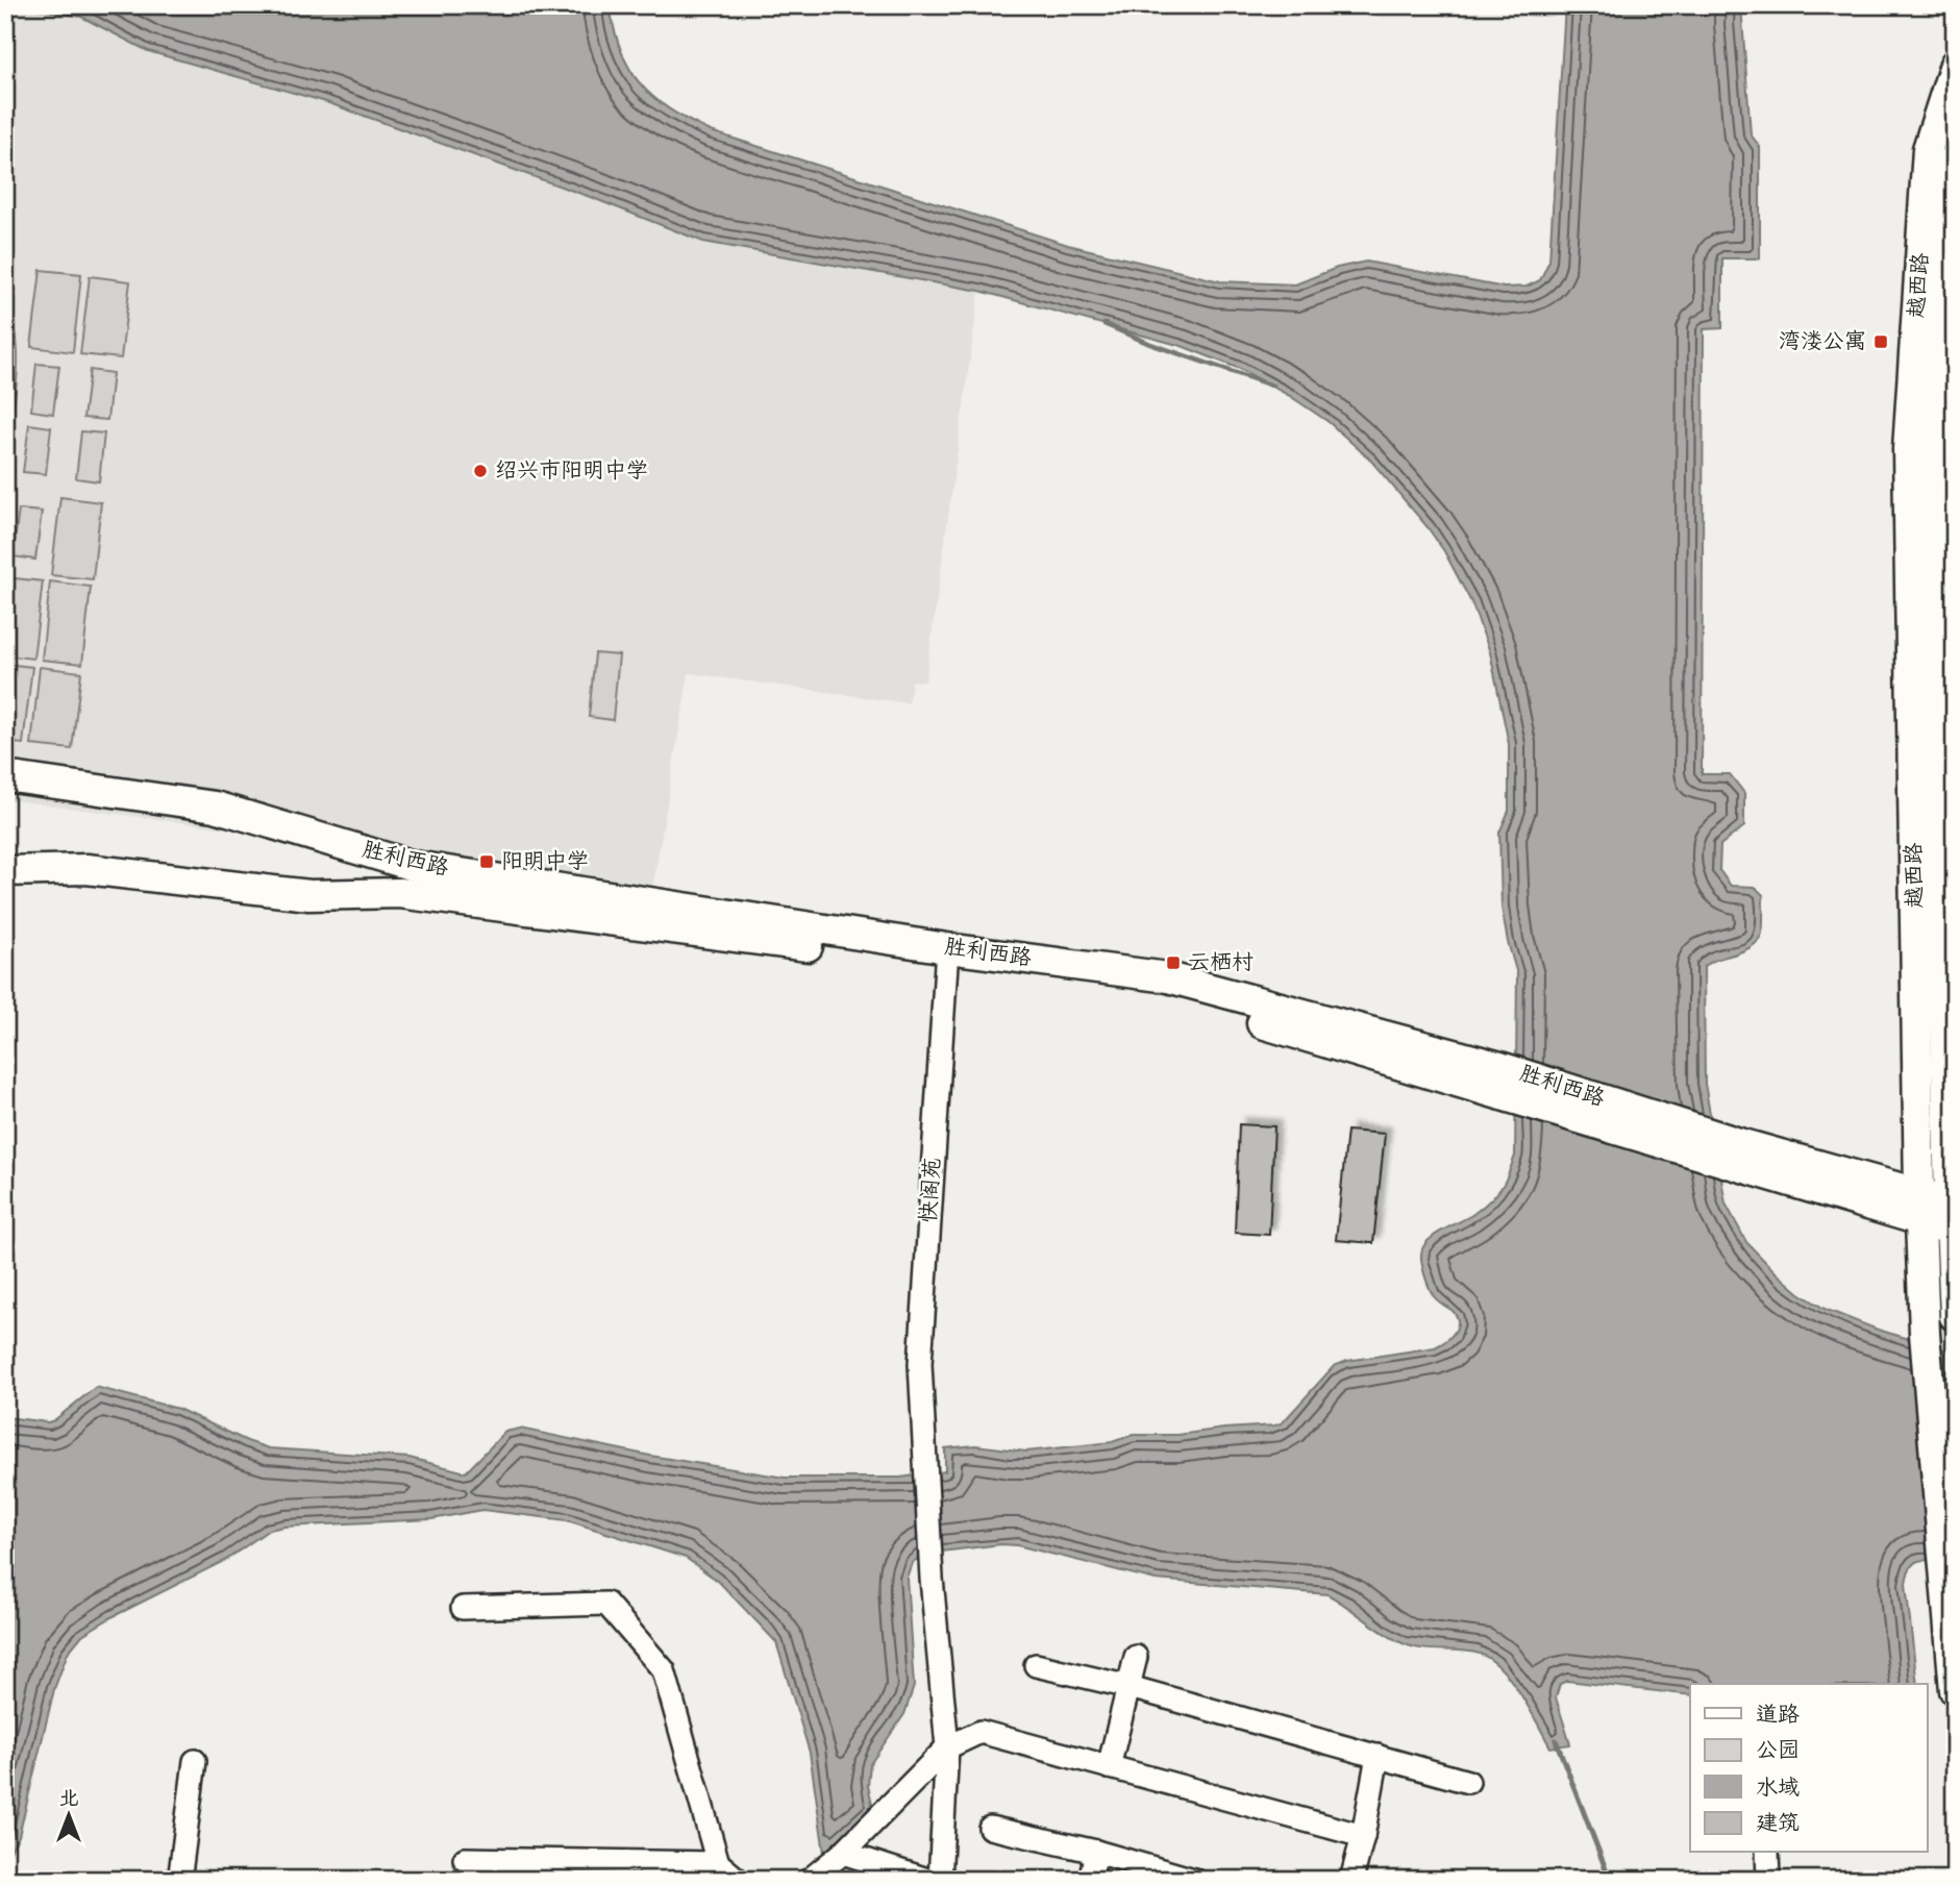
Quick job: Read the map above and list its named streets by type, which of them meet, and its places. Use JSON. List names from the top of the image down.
{
  "streets": {
    "main road": ["越西路", "胜利西路"],
    "street": ["快阁苑"]
  },
  "crossings": [
    ["越西路", "胜利西路"],
    ["胜利西路", "快阁苑"]
  ],
  "places": {
    "transit": ["湾溇公寓", "阳明中学", "云栖村"],
    "other": ["绍兴市阳明中学"]
  },
  "legend": [
    "道路",
    "公园",
    "水域",
    "建筑"
  ],
  "north": "top"
}
